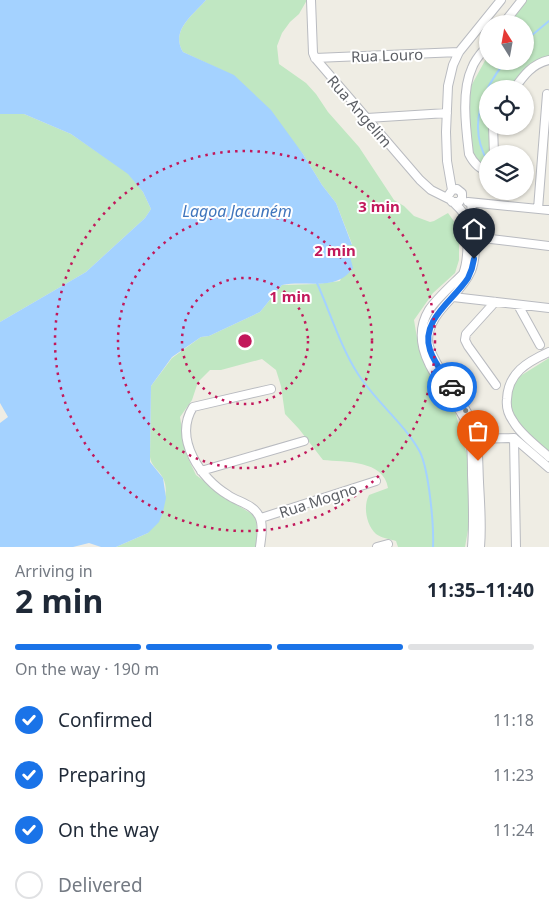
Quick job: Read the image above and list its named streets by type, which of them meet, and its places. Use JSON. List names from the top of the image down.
{
  "streets": {
    "street": ["Rua Louro", "Rua Angelim", "Rua Mogno"]
  },
  "crossings": [
    ["Rua Louro", "Rua Angelim"]
  ],
  "water": ["Lagoa Jacuném"],
  "north": "top",
  "page": {
    "heading": ["2 min", "Arriving in", "11:35–11:40"],
    "bar": "On the way · 190 m",
    "list": [
      ["Confirmed", "11:18"],
      ["Preparing", "11:23"],
      ["On the way", "11:24"],
      "Delivered"
    ]
  },
  "rings": ["3 min", "2 min", "1 min"]
}
